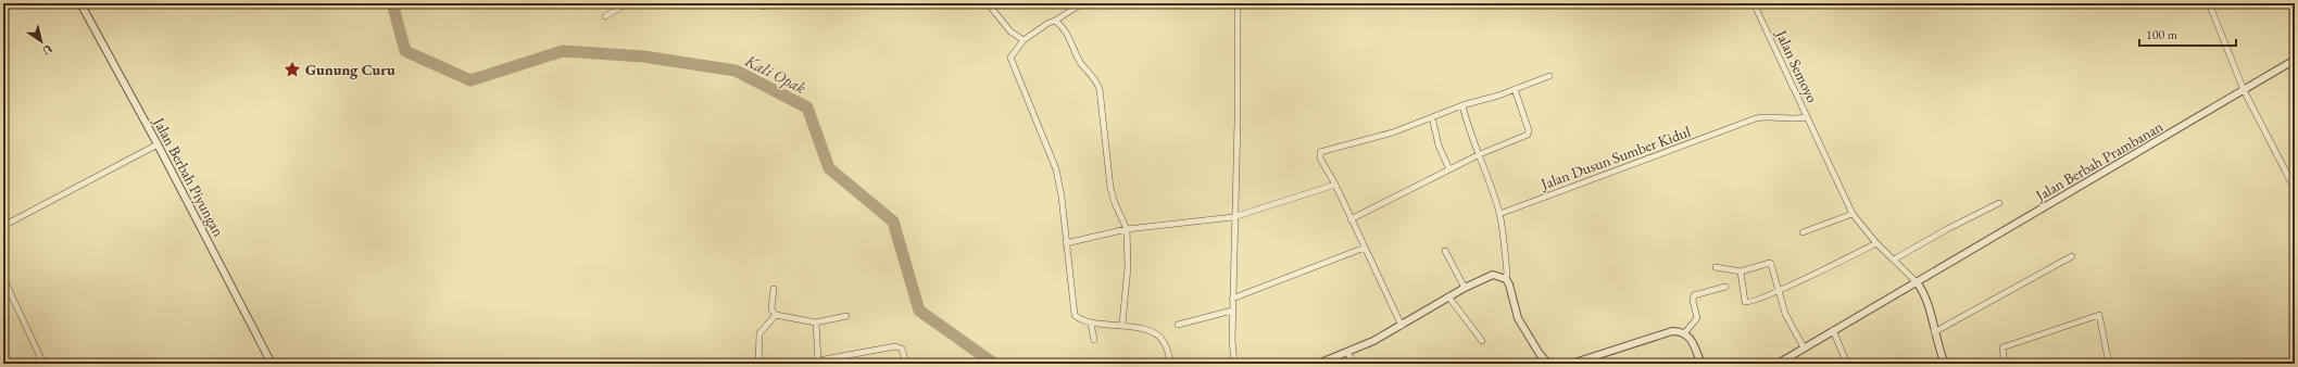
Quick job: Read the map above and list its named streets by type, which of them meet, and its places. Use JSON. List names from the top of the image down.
{
  "streets": {
    "street": [
      "Jalan Semoyo",
      "Jalan Dusun Sumber Kidul",
      "Jalan Berbah Prambanan",
      "Jalan Berbah Piyungan"
    ]
  },
  "crossings": [
    ["Jalan Semoyo", "Jalan Dusun Sumber Kidul"],
    ["Jalan Semoyo", "Jalan Berbah Prambanan"]
  ],
  "water": ["Kali Opak"],
  "places": {
    "place": ["Gunung Curu"]
  },
  "scale_bar": "100 m",
  "north": "bottom right"
}
